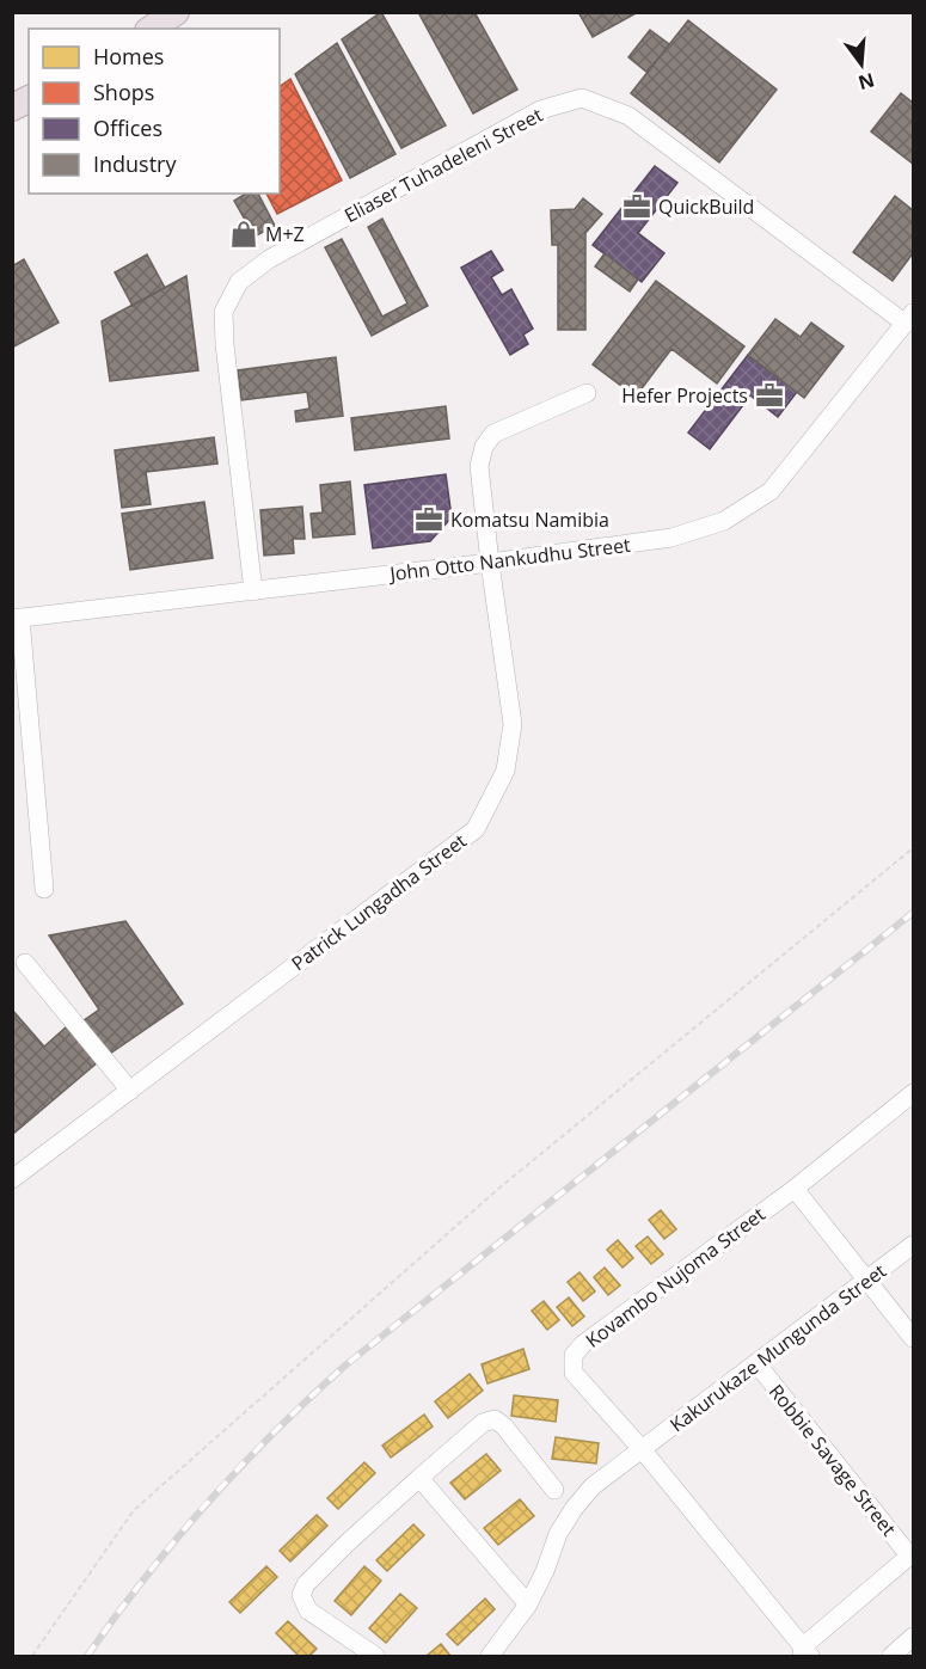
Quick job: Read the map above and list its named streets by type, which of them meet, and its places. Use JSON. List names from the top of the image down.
{
  "streets": {
    "street": [
      "Eliaser Tuhadeleni Street",
      "John Otto Nankudhu Street",
      "Patrick Lungadha Street",
      "Kovambo Nujoma Street",
      "Kakurukaze Mungunda Street",
      "Robbie Savage Street"
    ]
  },
  "crossings": [
    ["Eliaser Tuhadeleni Street", "John Otto Nankudhu Street"],
    ["John Otto Nankudhu Street", "Patrick Lungadha Street"],
    ["Kovambo Nujoma Street", "Kakurukaze Mungunda Street"],
    ["Kakurukaze Mungunda Street", "Robbie Savage Street"]
  ],
  "places": {
    "office": ["QuickBuild", "Hefer Projects", "Komatsu Namibia"],
    "shop": ["M+Z"]
  },
  "legend": [
    "Homes",
    "Shops",
    "Offices",
    "Industry"
  ],
  "north": "bottom"
}
